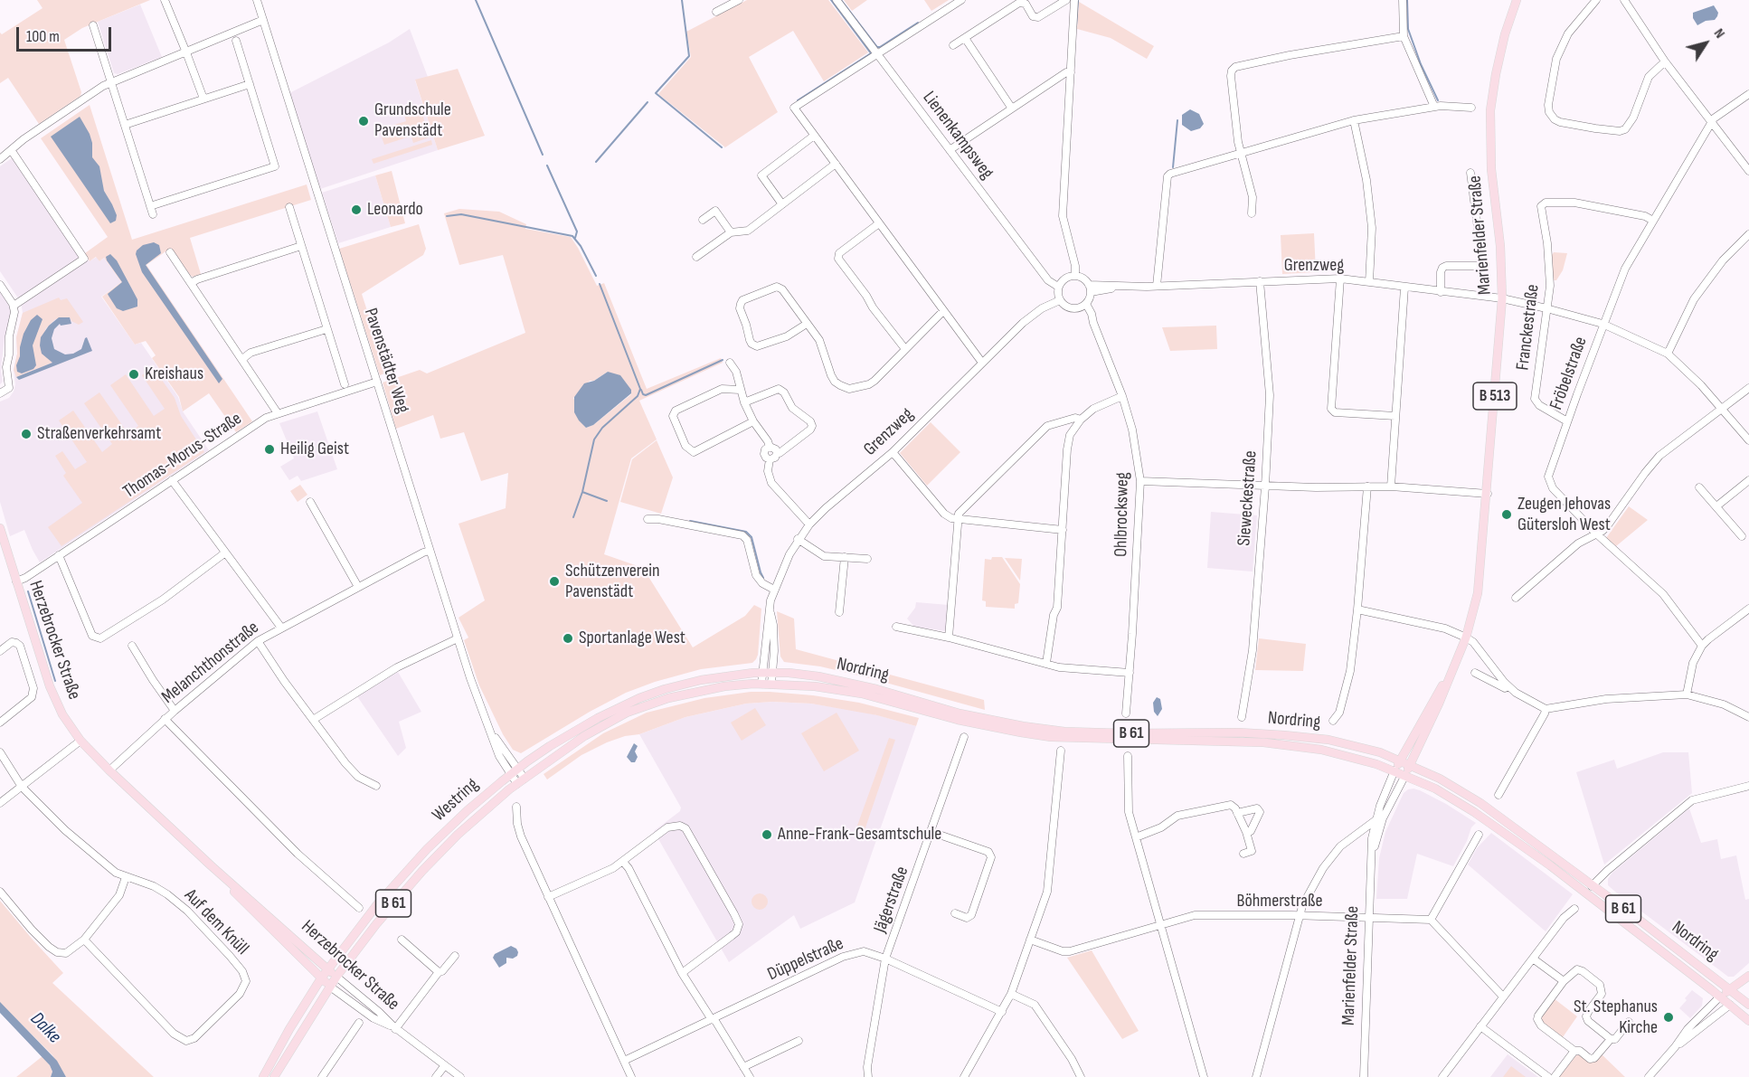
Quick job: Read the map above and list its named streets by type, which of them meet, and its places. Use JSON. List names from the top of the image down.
{
  "streets": {
    "main road": [
      "Marienfelder Straße",
      "B 513",
      "Herzebrocker Straße",
      "Nordring",
      "B 61",
      "Westring"
    ],
    "street": [
      "Lienenkampsweg",
      "Grenzweg",
      "Franckestraße",
      "Pavenstädter Weg",
      "Fröbelstraße",
      "Thomas-Morus-Straße",
      "Sieweckestraße",
      "Ohlbrocksweg",
      "Melanchthonstraße",
      "Jägerstraße",
      "Böhmerstraße",
      "Auf dem Knüll",
      "Düppelstraße"
    ]
  },
  "crossings": [
    ["Lienenkampsweg", "Grenzweg"],
    ["Lienenkampsweg", "Ohlbrocksweg"],
    ["Marienfelder Straße", "Grenzweg"],
    ["Marienfelder Straße", "Nordring"],
    ["Marienfelder Straße", "Böhmerstraße"],
    ["Grenzweg", "Franckestraße"],
    ["Grenzweg", "Fröbelstraße"],
    ["Grenzweg", "Sieweckestraße"],
    ["Grenzweg", "Ohlbrocksweg"],
    ["Grenzweg", "Nordring"],
    ["Grenzweg", "Westring"],
    ["Franckestraße", "Fröbelstraße"],
    ["Pavenstädter Weg", "Thomas-Morus-Straße"],
    ["Pavenstädter Weg", "Melanchthonstraße"],
    ["Pavenstädter Weg", "Westring"],
    ["Thomas-Morus-Straße", "Herzebrocker Straße"],
    ["Herzebrocker Straße", "Melanchthonstraße"],
    ["Herzebrocker Straße", "Westring"],
    ["Nordring", "Westring"],
    ["Jägerstraße", "Düppelstraße"]
  ],
  "water": ["Dalke"],
  "places": [
    "Grundschule Pavenstädt",
    "Leonardo",
    "Kreishaus",
    "Straßenverkehrsamt",
    "Heilig Geist",
    "Zeugen Jehovas Gütersloh West",
    "Schützenverein Pavenstädt",
    "Sportanlage West",
    "Anne-Frank-Gesamtschule",
    "St. Stephanus Kirche"
  ],
  "scale_bar": "100 m",
  "north": "top right"
}
